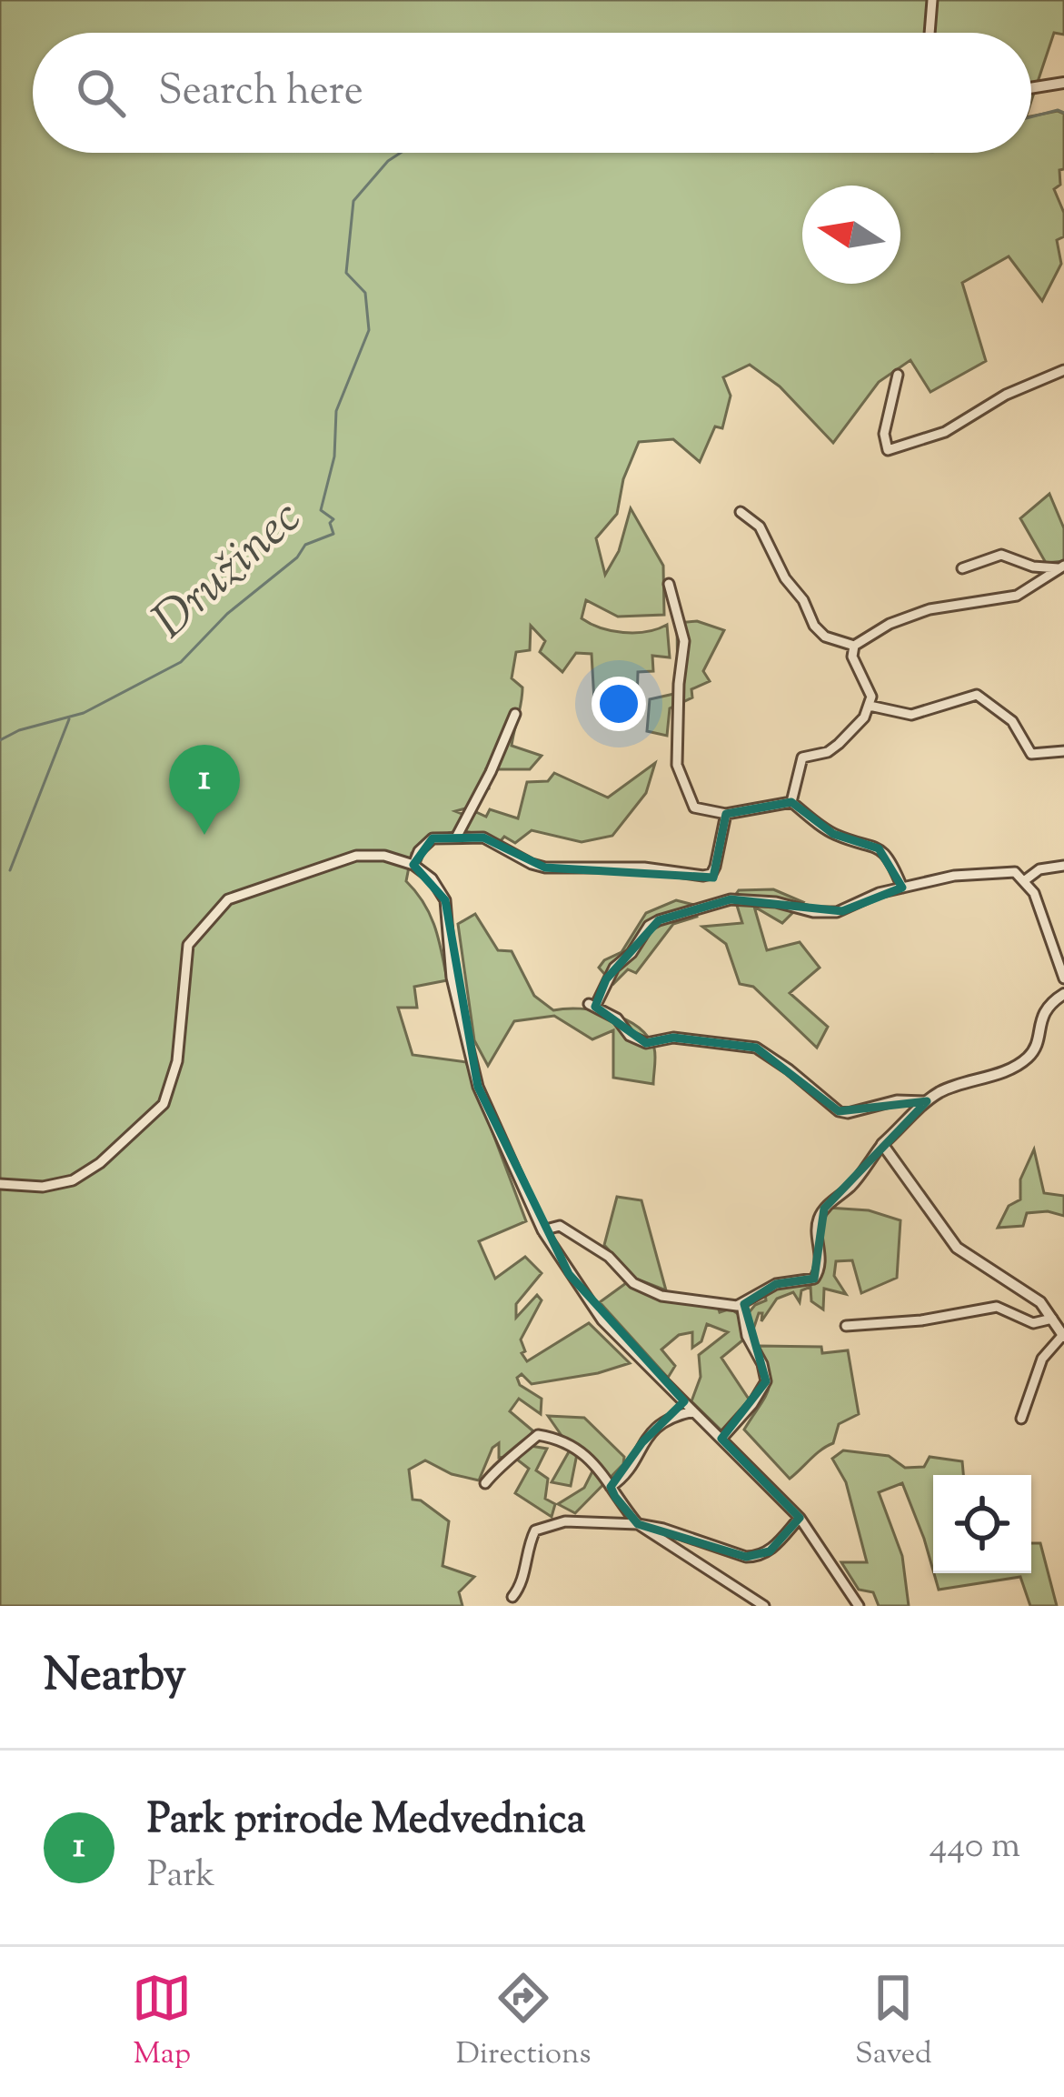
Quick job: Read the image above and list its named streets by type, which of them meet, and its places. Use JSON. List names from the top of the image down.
{
  "water": ["Družinec"],
  "north": "left",
  "page": {
    "search": "Search here",
    "pins": "1",
    "heading": "Nearby",
    "list": [
      {
        "mark": "1",
        "name": "Park prirode Medvednica",
        "note": "Park",
        "value": "440 m"
      }
    ],
    "nav": ["Map", "Directions", "Saved"]
  }
}
